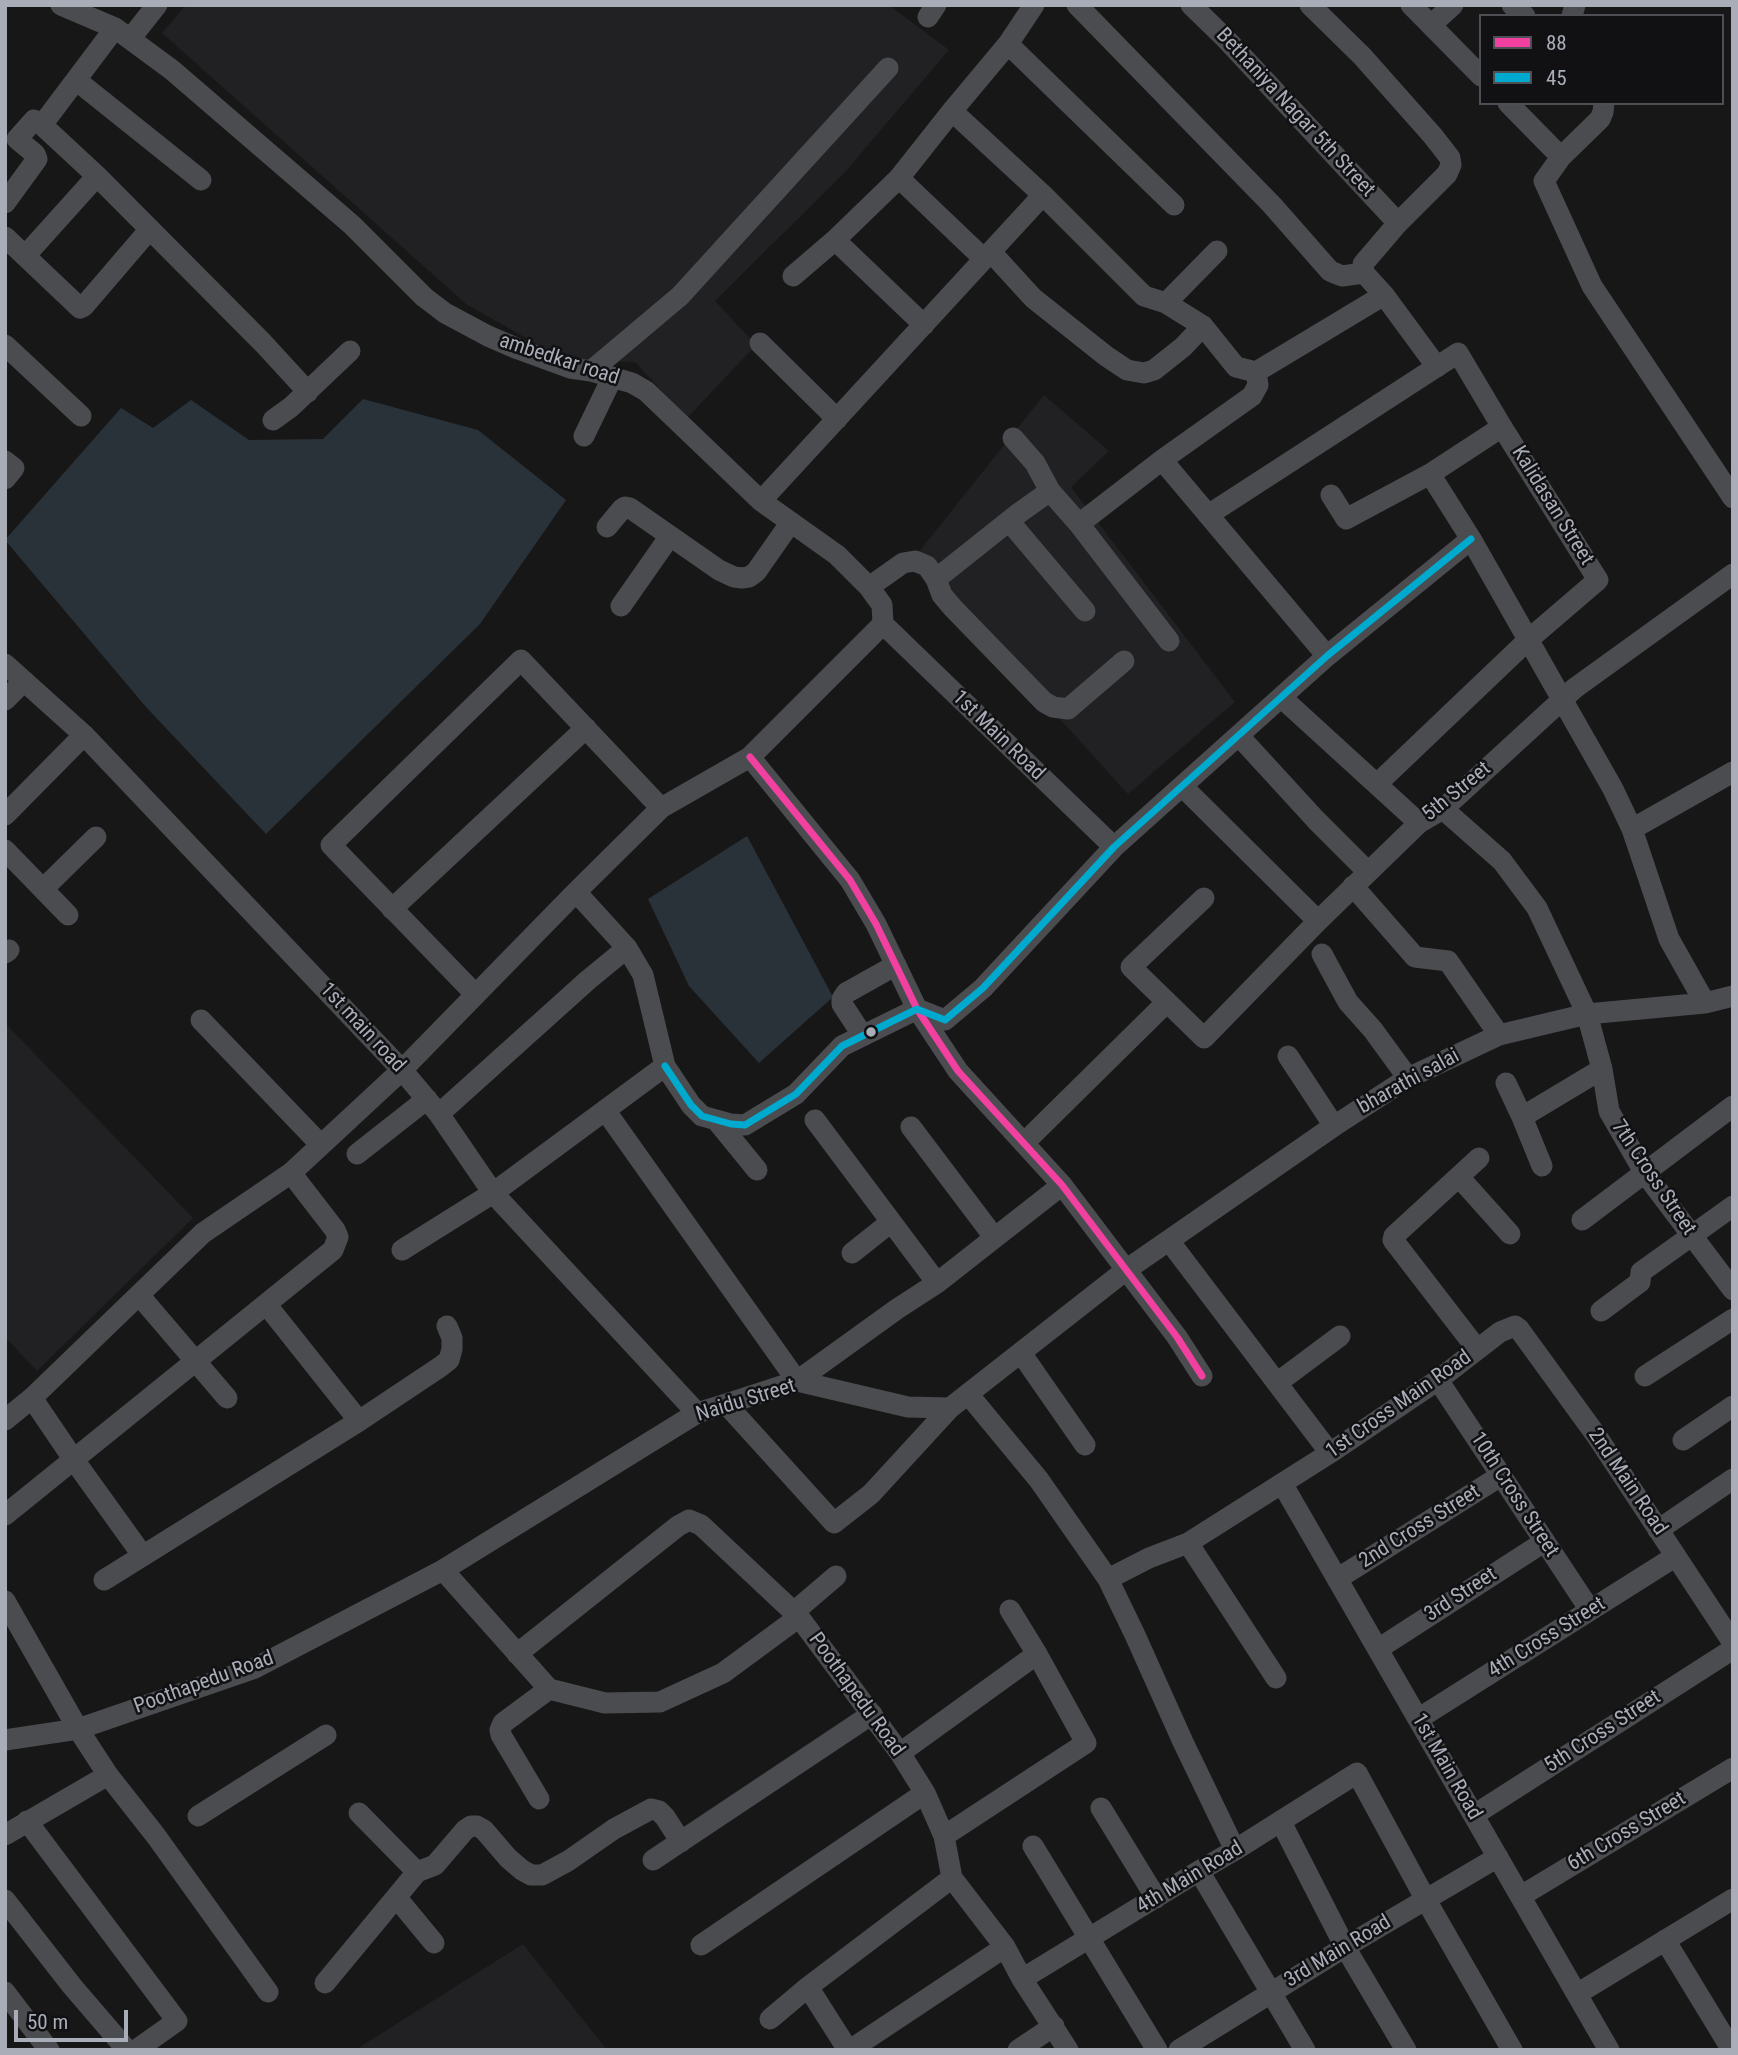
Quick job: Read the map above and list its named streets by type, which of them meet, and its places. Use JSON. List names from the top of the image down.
{
  "streets": {
    "street": [
      "Bethaniya Nagar 5th Street",
      "ambedkar road",
      "Kalidasan Street",
      "1st Main Road",
      "5th Street",
      "1st main road",
      "bharathi salai",
      "7th Cross Street",
      "Naidu Street",
      "1st Cross Main Road",
      "2nd Main Road",
      "10th Cross Street",
      "2nd Cross Street",
      "3rd Street",
      "4th Cross Street",
      "Poothapedu Road",
      "5th Cross Street",
      "6th Cross Street",
      "4th Main Road",
      "3rd Main Road"
    ]
  },
  "crossings": [
    ["ambedkar road", "1st Main Road"],
    ["1st Main Road", "1st Cross Main Road"],
    ["1st Main Road", "2nd Cross Street"],
    ["1st Main Road", "3rd Street"],
    ["1st Main Road", "4th Cross Street"],
    ["1st Main Road", "5th Cross Street"],
    ["1st Main Road", "6th Cross Street"],
    ["1st Main Road", "3rd Main Road"],
    ["5th Street", "7th Cross Street"],
    ["1st main road", "Naidu Street"],
    ["bharathi salai", "7th Cross Street"],
    ["Naidu Street", "Poothapedu Road"],
    ["1st Cross Main Road", "2nd Main Road"],
    ["1st Cross Main Road", "10th Cross Street"],
    ["2nd Main Road", "4th Cross Street"],
    ["10th Cross Street", "2nd Cross Street"],
    ["10th Cross Street", "3rd Street"],
    ["10th Cross Street", "4th Cross Street"],
    ["Poothapedu Road", "4th Main Road"],
    ["4th Main Road", "3rd Main Road"]
  ],
  "lines": ["transit line 45", "transit line 88"],
  "legend": ["88", "45"],
  "scale_bar": "50 m"
}
